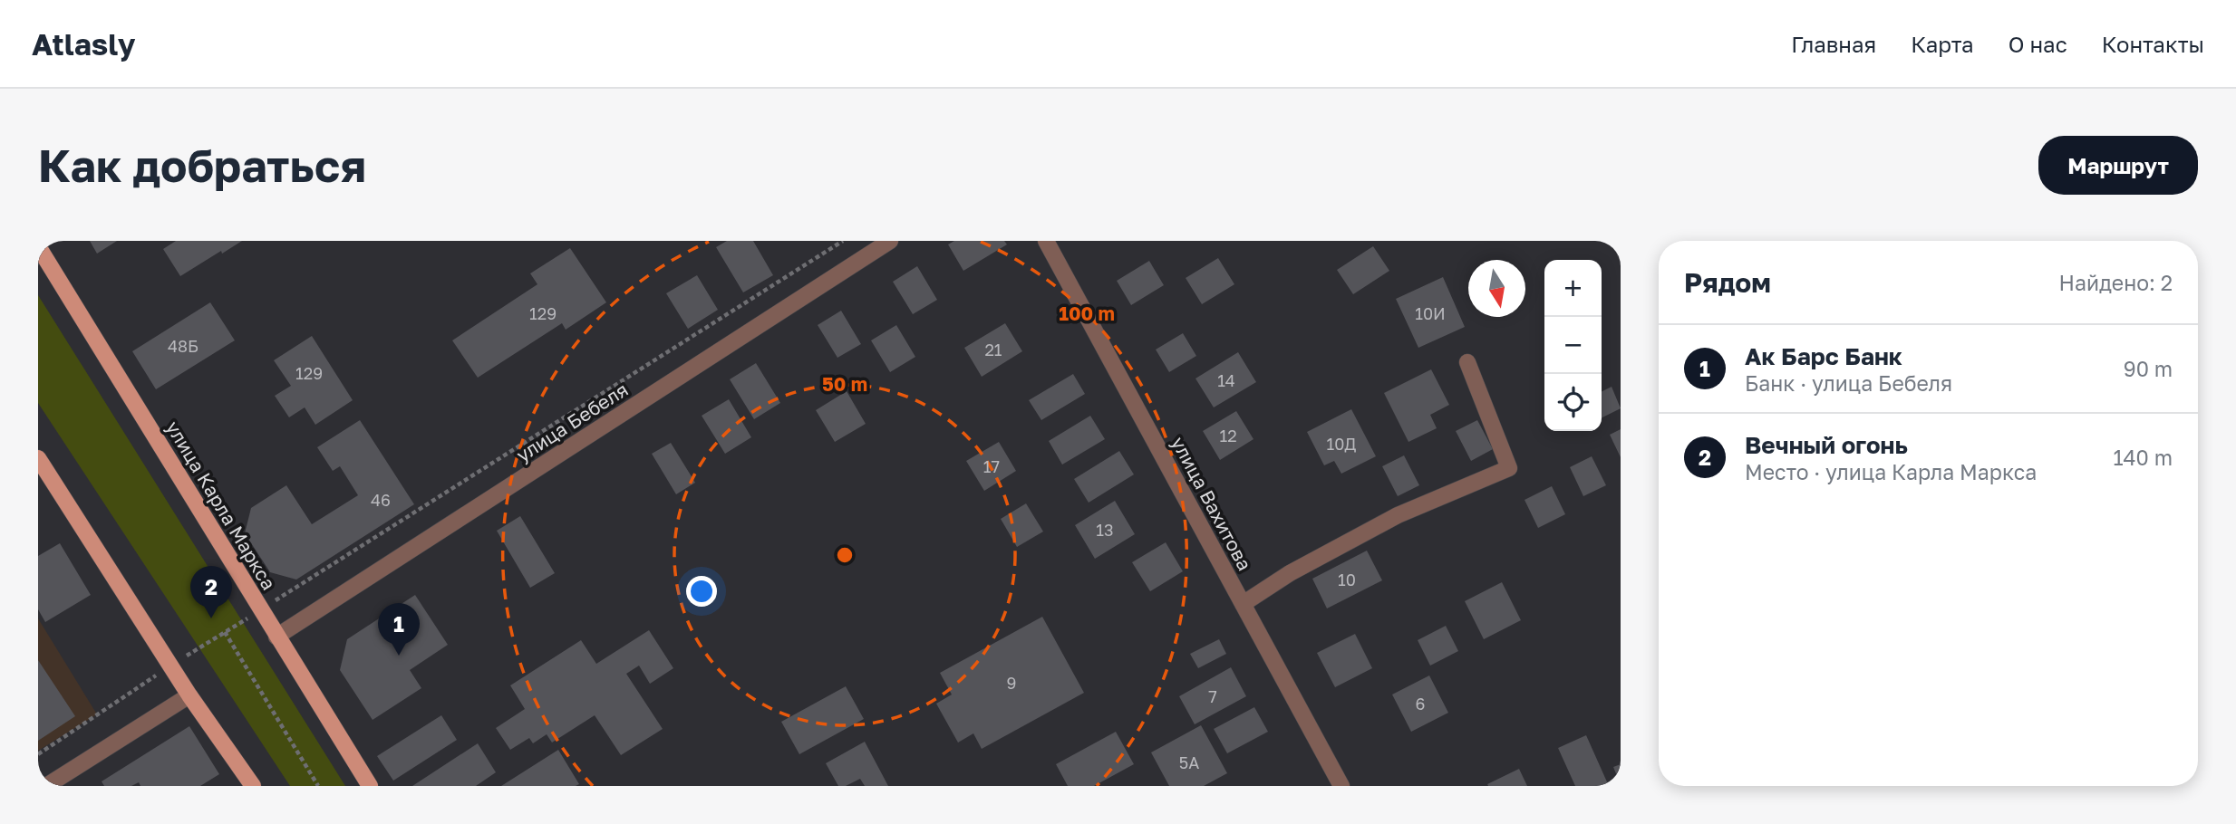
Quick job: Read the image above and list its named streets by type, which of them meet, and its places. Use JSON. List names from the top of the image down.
{
  "streets": {
    "main road": ["улица Карла Маркса"],
    "street": ["улица Бебеля", "улица Вахитова"]
  },
  "crossings": [
    ["улица Бебеля", "улица Карла Маркса"]
  ],
  "house_numbers": [
    "129",
    "10И",
    "48Б",
    "21",
    "129",
    "14",
    "12",
    "10Д",
    "17",
    "46",
    "13",
    "10",
    "9",
    "7",
    "6",
    "5А"
  ],
  "north": "bottom",
  "page": {
    "header": "Atlasly",
    "nav": [
      "Главная",
      "Карта",
      "О нас",
      "Контакты"
    ],
    "buttons": "Маршрут",
    "title": "Как добраться",
    "heading": ["Рядом", "Найдено: 2"],
    "map_buttons": ["+", "−"],
    "list": [
      {
        "mark": "1",
        "name": "Ак Барс Банк",
        "note": "Банк · улица Бебеля",
        "value": "90 m"
      },
      {
        "mark": "2",
        "name": "Вечный огонь",
        "note": "Место · улица Карла Маркса",
        "value": "140 m"
      }
    ],
    "pins": ["2", "1"]
  },
  "rings": ["100 m", "50 m"]
}
